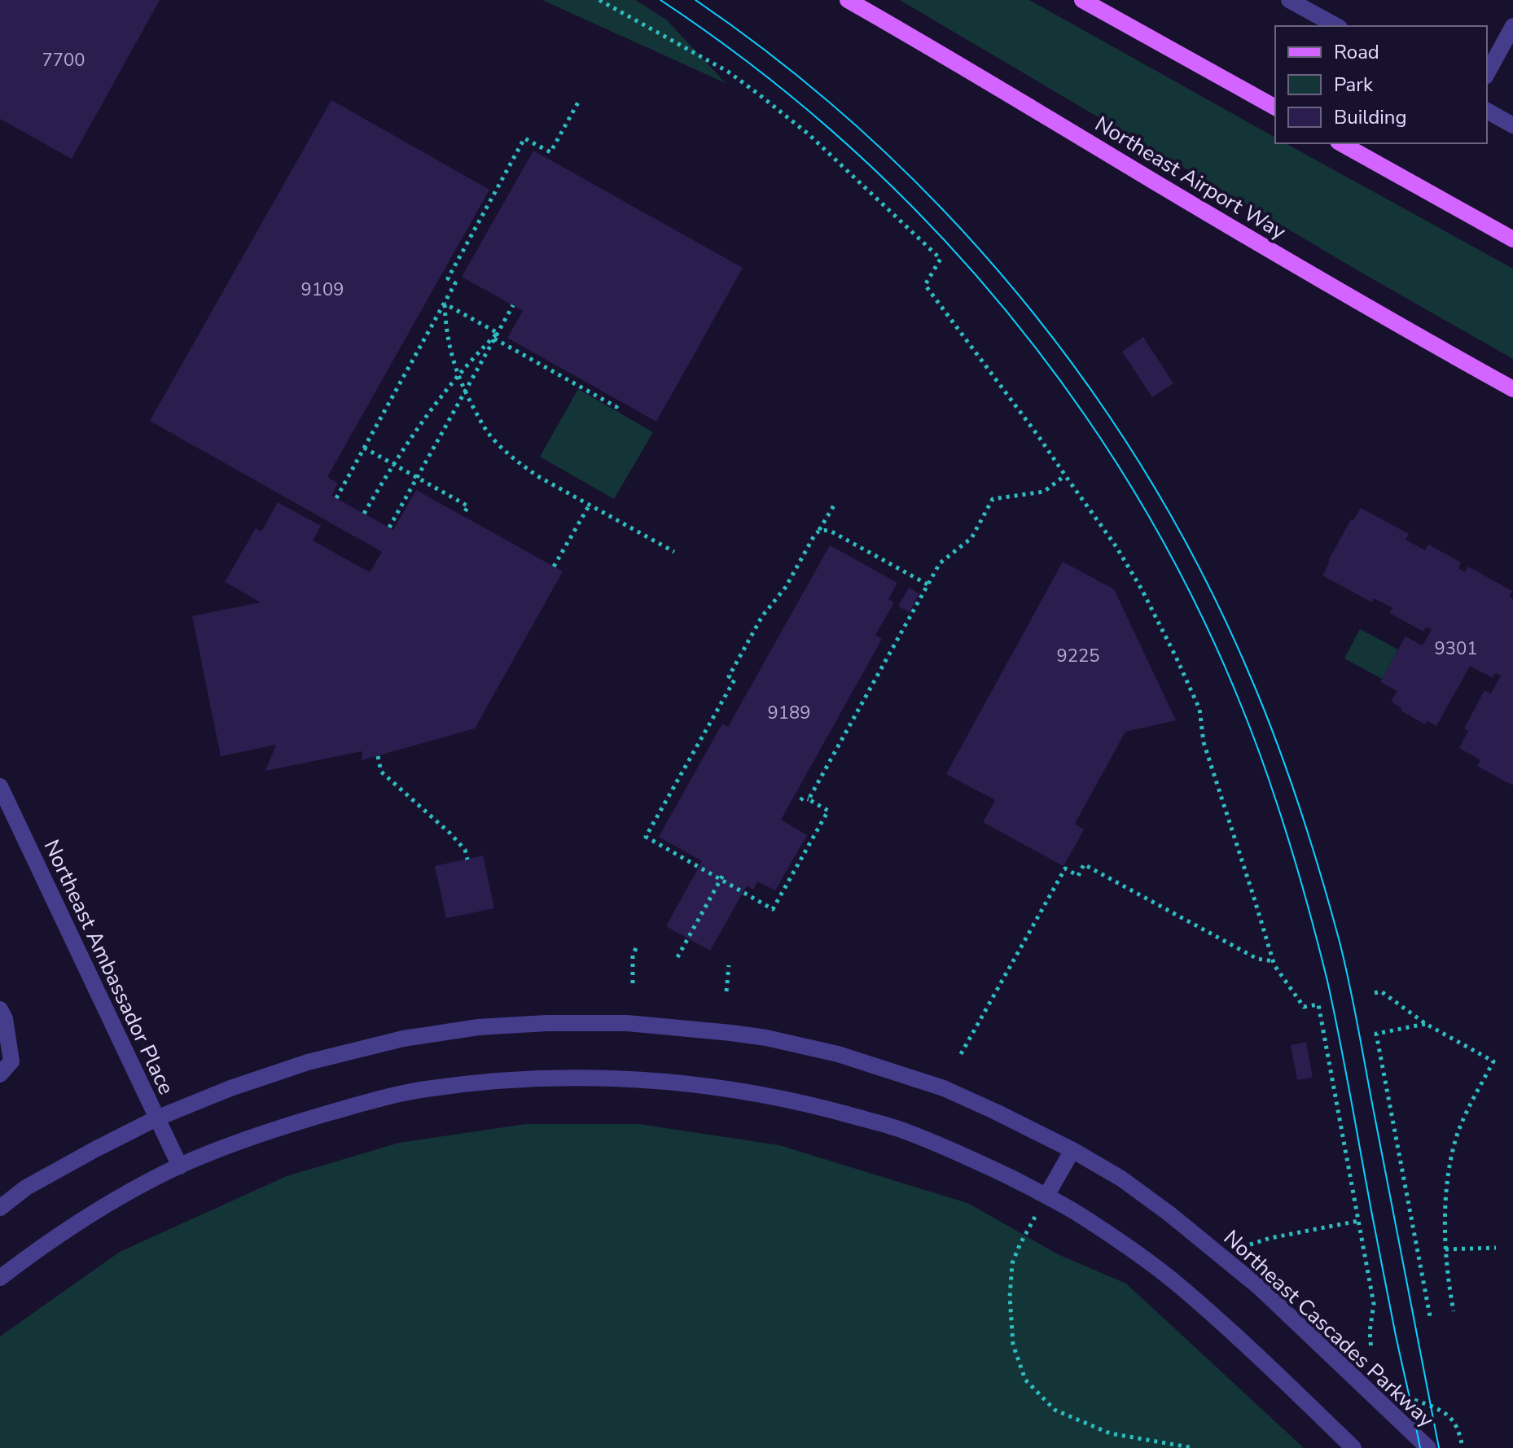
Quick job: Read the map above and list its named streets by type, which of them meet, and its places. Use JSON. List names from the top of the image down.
{
  "streets": {
    "main road": ["Northeast Airport Way"],
    "street": ["Northeast Ambassador Place", "Northeast Cascades Parkway"]
  },
  "crossings": [
    ["Northeast Ambassador Place", "Northeast Cascades Parkway"]
  ],
  "house_numbers": [
    "7700",
    "9109",
    "9301",
    "9225",
    "9189"
  ],
  "legend": ["Road", "Park", "Building"]
}
